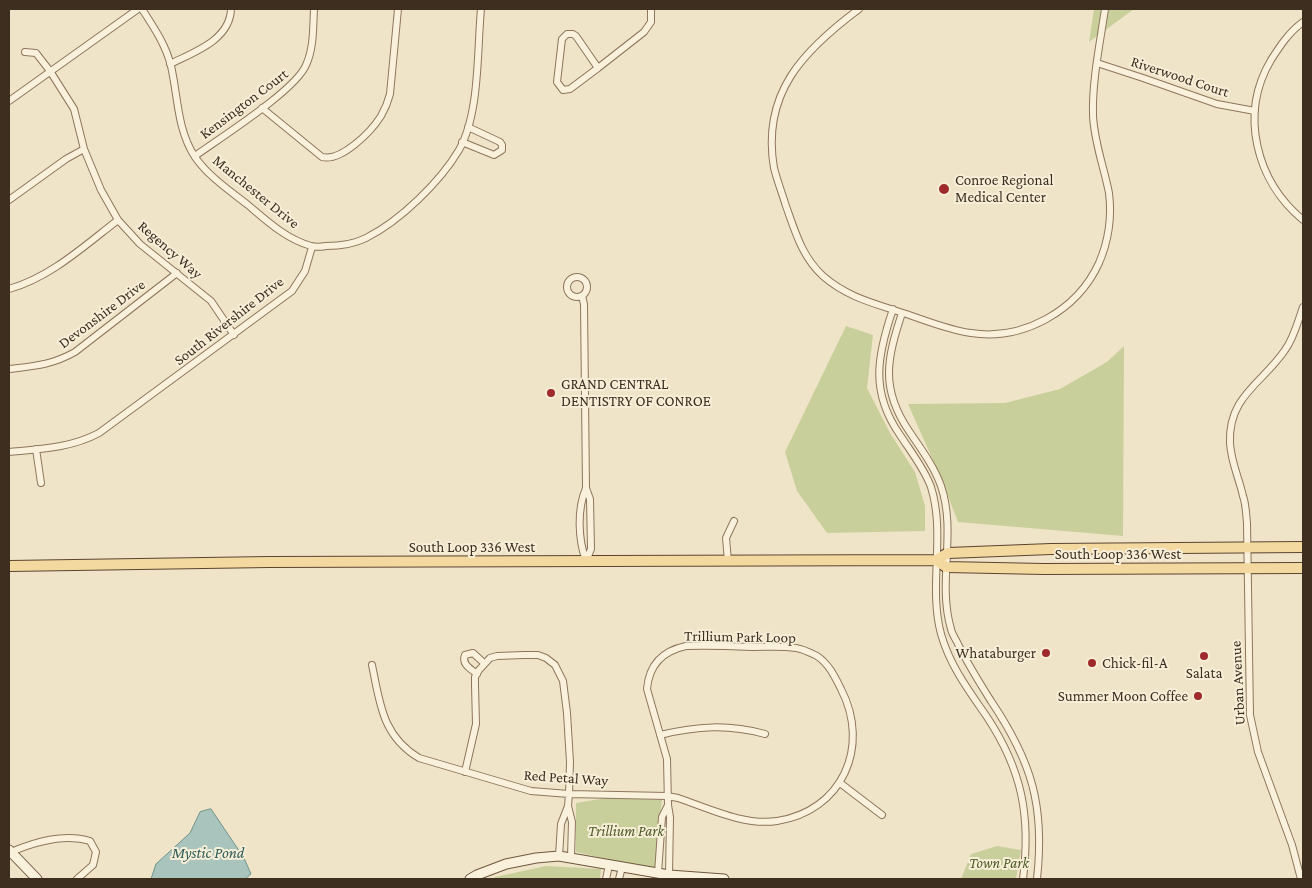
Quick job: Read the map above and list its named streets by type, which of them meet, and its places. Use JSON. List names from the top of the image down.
{
  "streets": {
    "main road": ["South Loop 336 West"],
    "street": [
      "Riverwood Court",
      "Kensington Court",
      "Manchester Drive",
      "Regency Way",
      "Devonshire Drive",
      "South Rivershire Drive",
      "Trillium Park Loop",
      "Urban Avenue",
      "Red Petal Way"
    ]
  },
  "crossings": [
    ["Kensington Court", "Manchester Drive"],
    ["Manchester Drive", "South Rivershire Drive"],
    ["Regency Way", "Devonshire Drive"],
    ["Regency Way", "South Rivershire Drive"],
    ["South Loop 336 West", "Urban Avenue"],
    ["Trillium Park Loop", "Red Petal Way"]
  ],
  "water": ["Mystic Pond"],
  "parks": ["Trillium Park", "Town Park"],
  "places": [
    "Conroe Regional Medical Center",
    "GRAND CENTRAL DENTISTRY OF CONROE",
    "Whataburger",
    "Salata",
    "Chick-fil-A",
    "Summer Moon Coffee"
  ]
}
